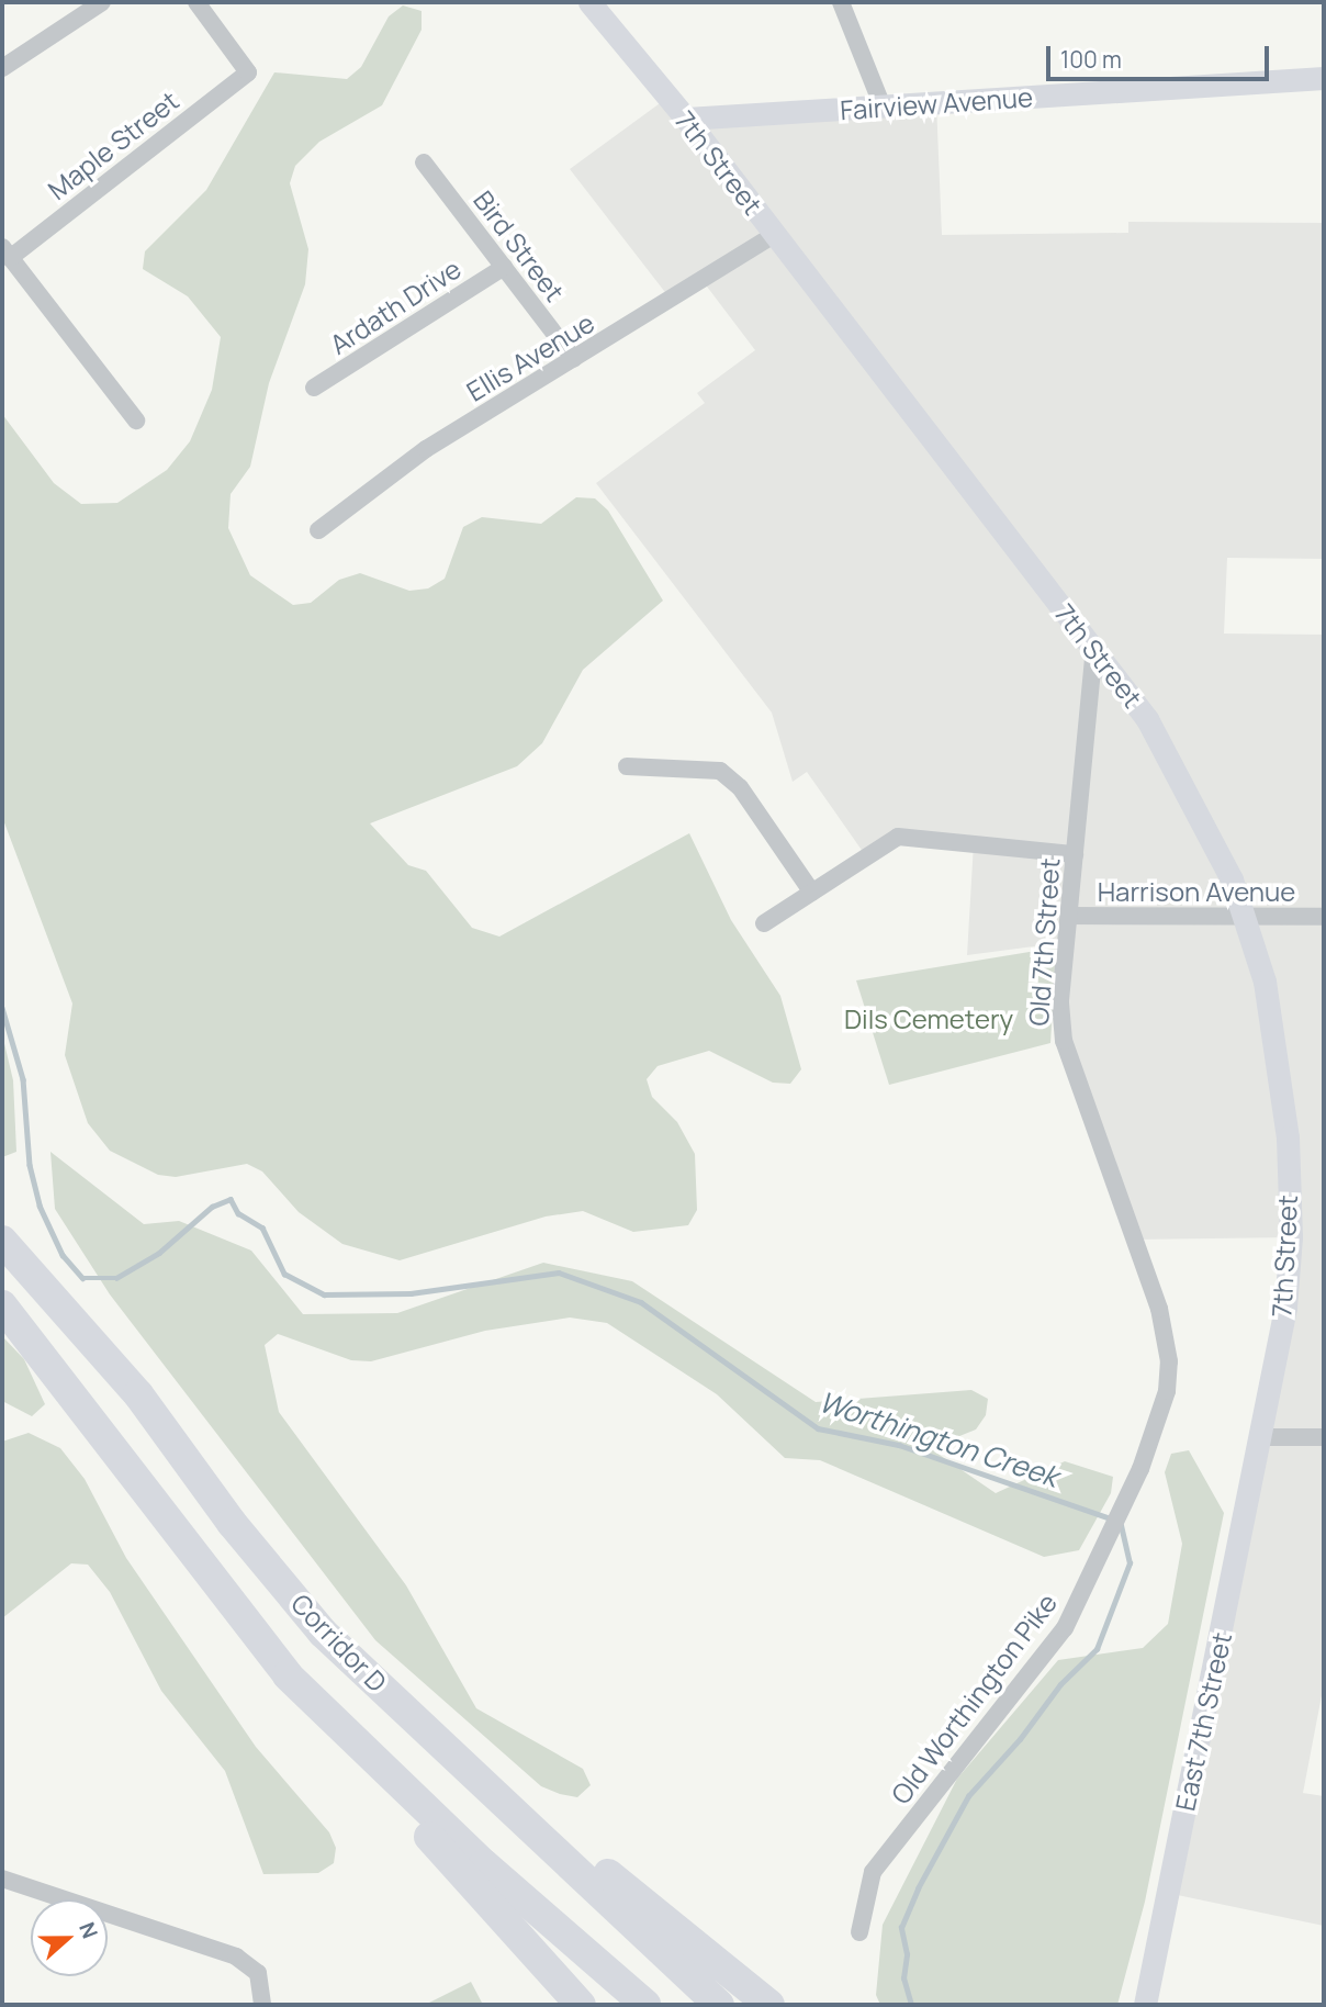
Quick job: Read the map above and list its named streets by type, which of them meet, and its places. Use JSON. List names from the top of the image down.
{
  "streets": {
    "highway": ["Corridor D"],
    "main road": ["Fairview Avenue", "7th Street", "East 7th Street"],
    "street": [
      "Maple Street",
      "Bird Street",
      "Ardath Drive",
      "Ellis Avenue",
      "Harrison Avenue",
      "Old 7th Street",
      "Old Worthington Pike"
    ]
  },
  "crossings": [
    ["Fairview Avenue", "7th Street"],
    ["7th Street", "Ellis Avenue"],
    ["7th Street", "Harrison Avenue"],
    ["7th Street", "Old 7th Street"],
    ["7th Street", "East 7th Street"],
    ["Bird Street", "Ardath Drive"],
    ["Bird Street", "Ellis Avenue"],
    ["Harrison Avenue", "Old 7th Street"],
    ["Old 7th Street", "Old Worthington Pike"]
  ],
  "water": ["Worthington Creek"],
  "parks": ["Dils Cemetery"],
  "scale_bar": "100 m",
  "north": "right"
}
